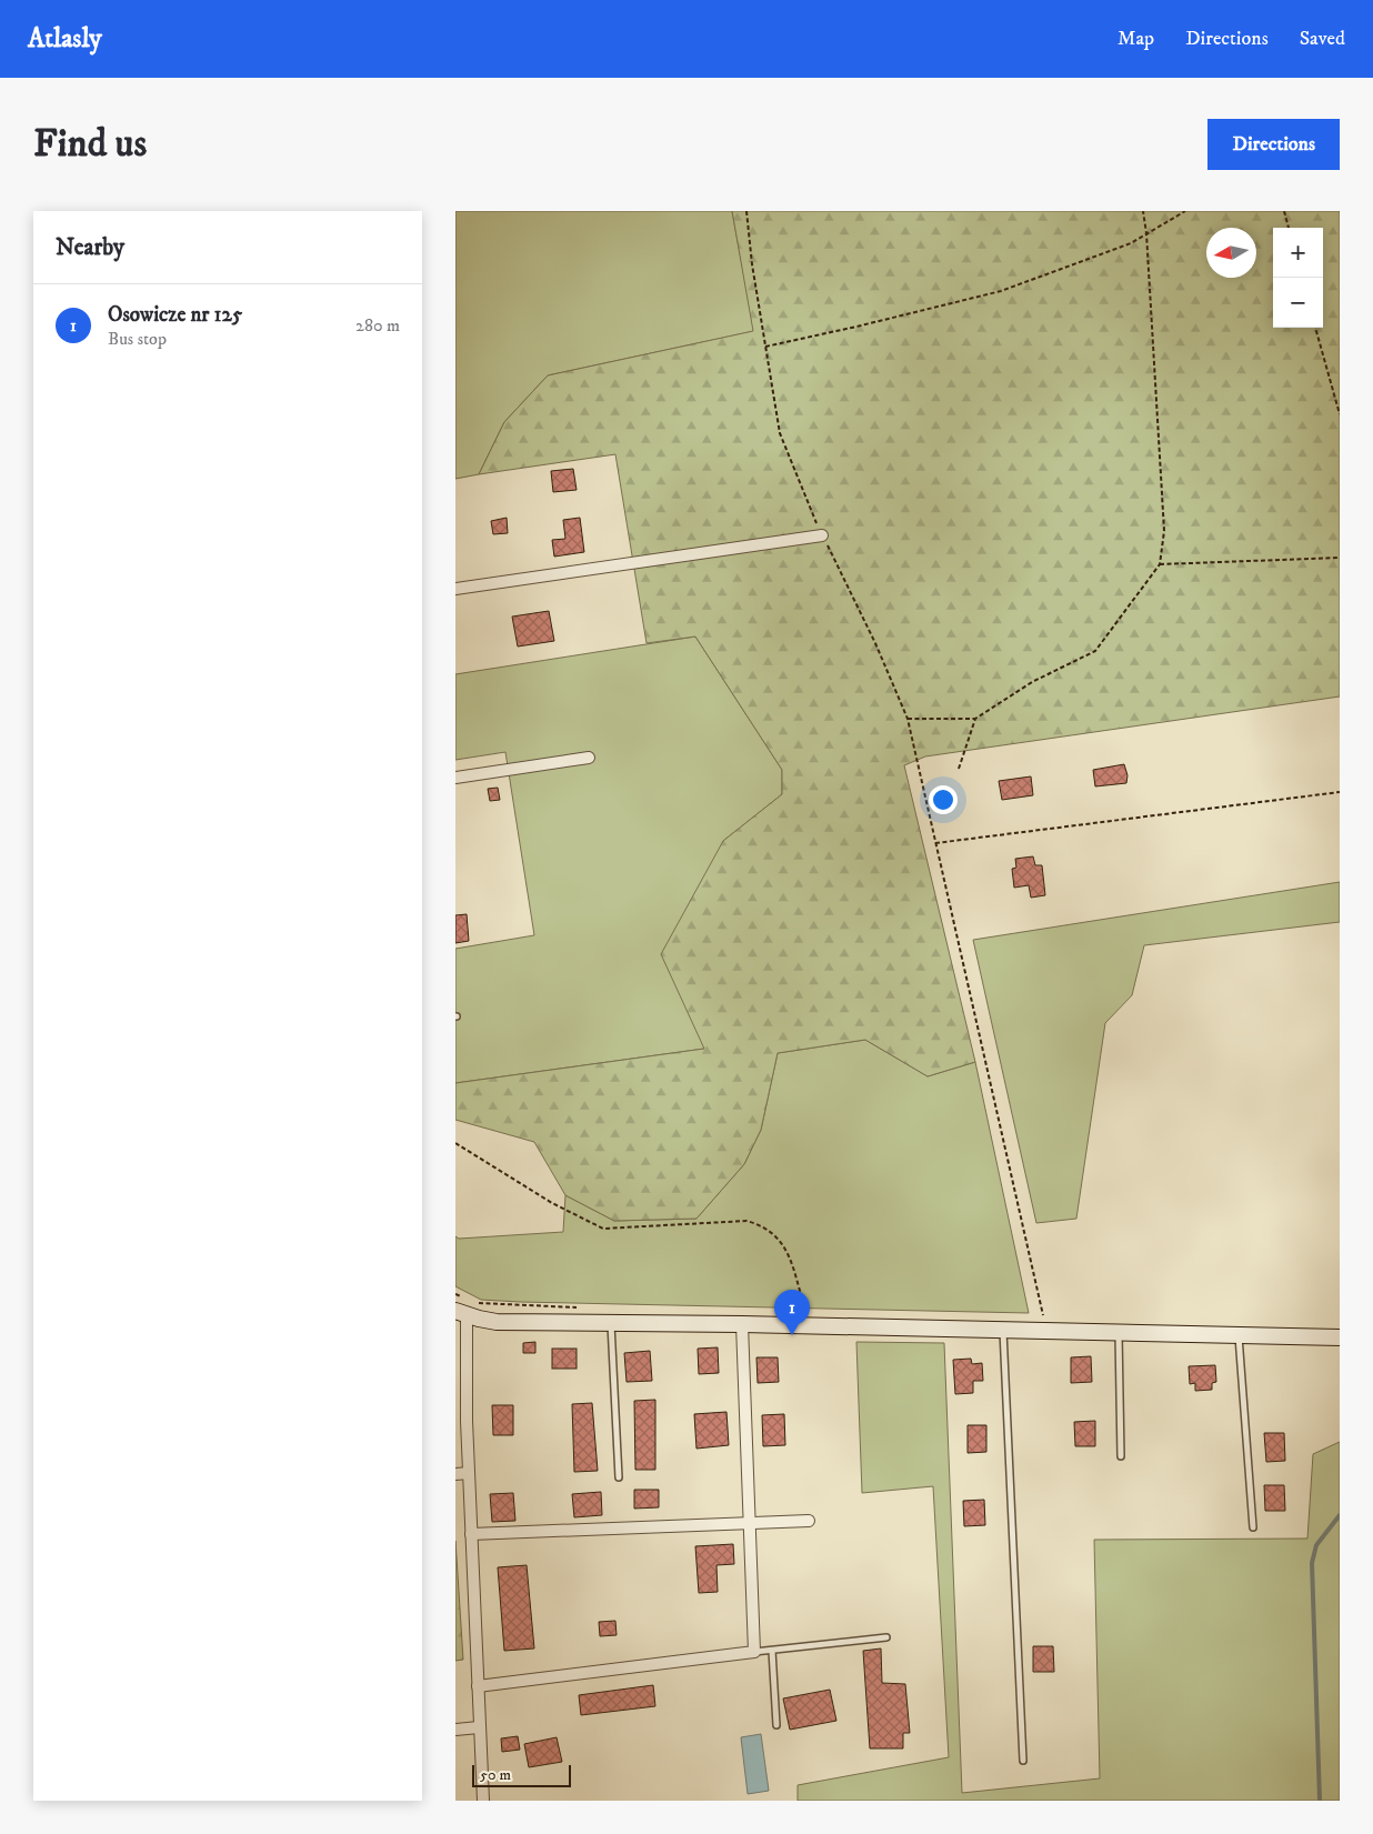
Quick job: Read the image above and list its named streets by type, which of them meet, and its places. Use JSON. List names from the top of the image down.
{
  "scale_bar": "50 m",
  "north": "left",
  "page": {
    "header": "Atlasly",
    "nav": ["Map", "Directions", "Saved"],
    "buttons": "Directions",
    "title": "Find us",
    "heading": "Nearby",
    "map_buttons": ["+", "−"],
    "list": [
      {
        "mark": "1",
        "name": "Osowicze nr 125",
        "note": "Bus stop",
        "value": "280 m"
      }
    ],
    "pins": "1",
    "scale": "50 m"
  }
}
